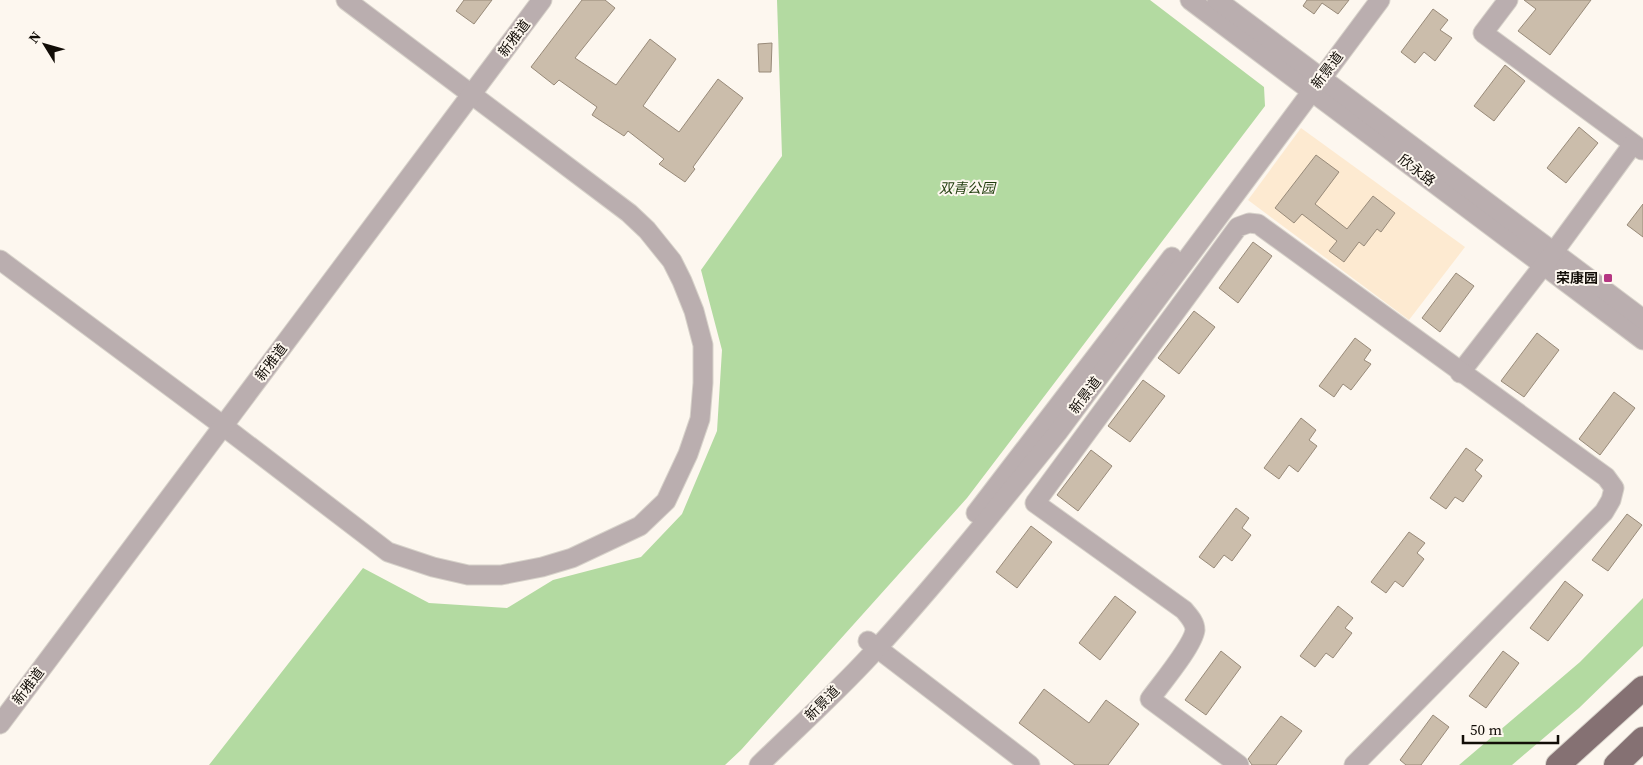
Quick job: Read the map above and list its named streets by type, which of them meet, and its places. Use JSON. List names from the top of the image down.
{
  "streets": {
    "street": ["新雅道", "新景道", "欣永路"]
  },
  "crossings": [
    ["新景道", "欣永路"]
  ],
  "parks": ["双青公园"],
  "places": {
    "transit": ["荣康园"]
  },
  "scale_bar": "50 m",
  "north": "top left"
}
